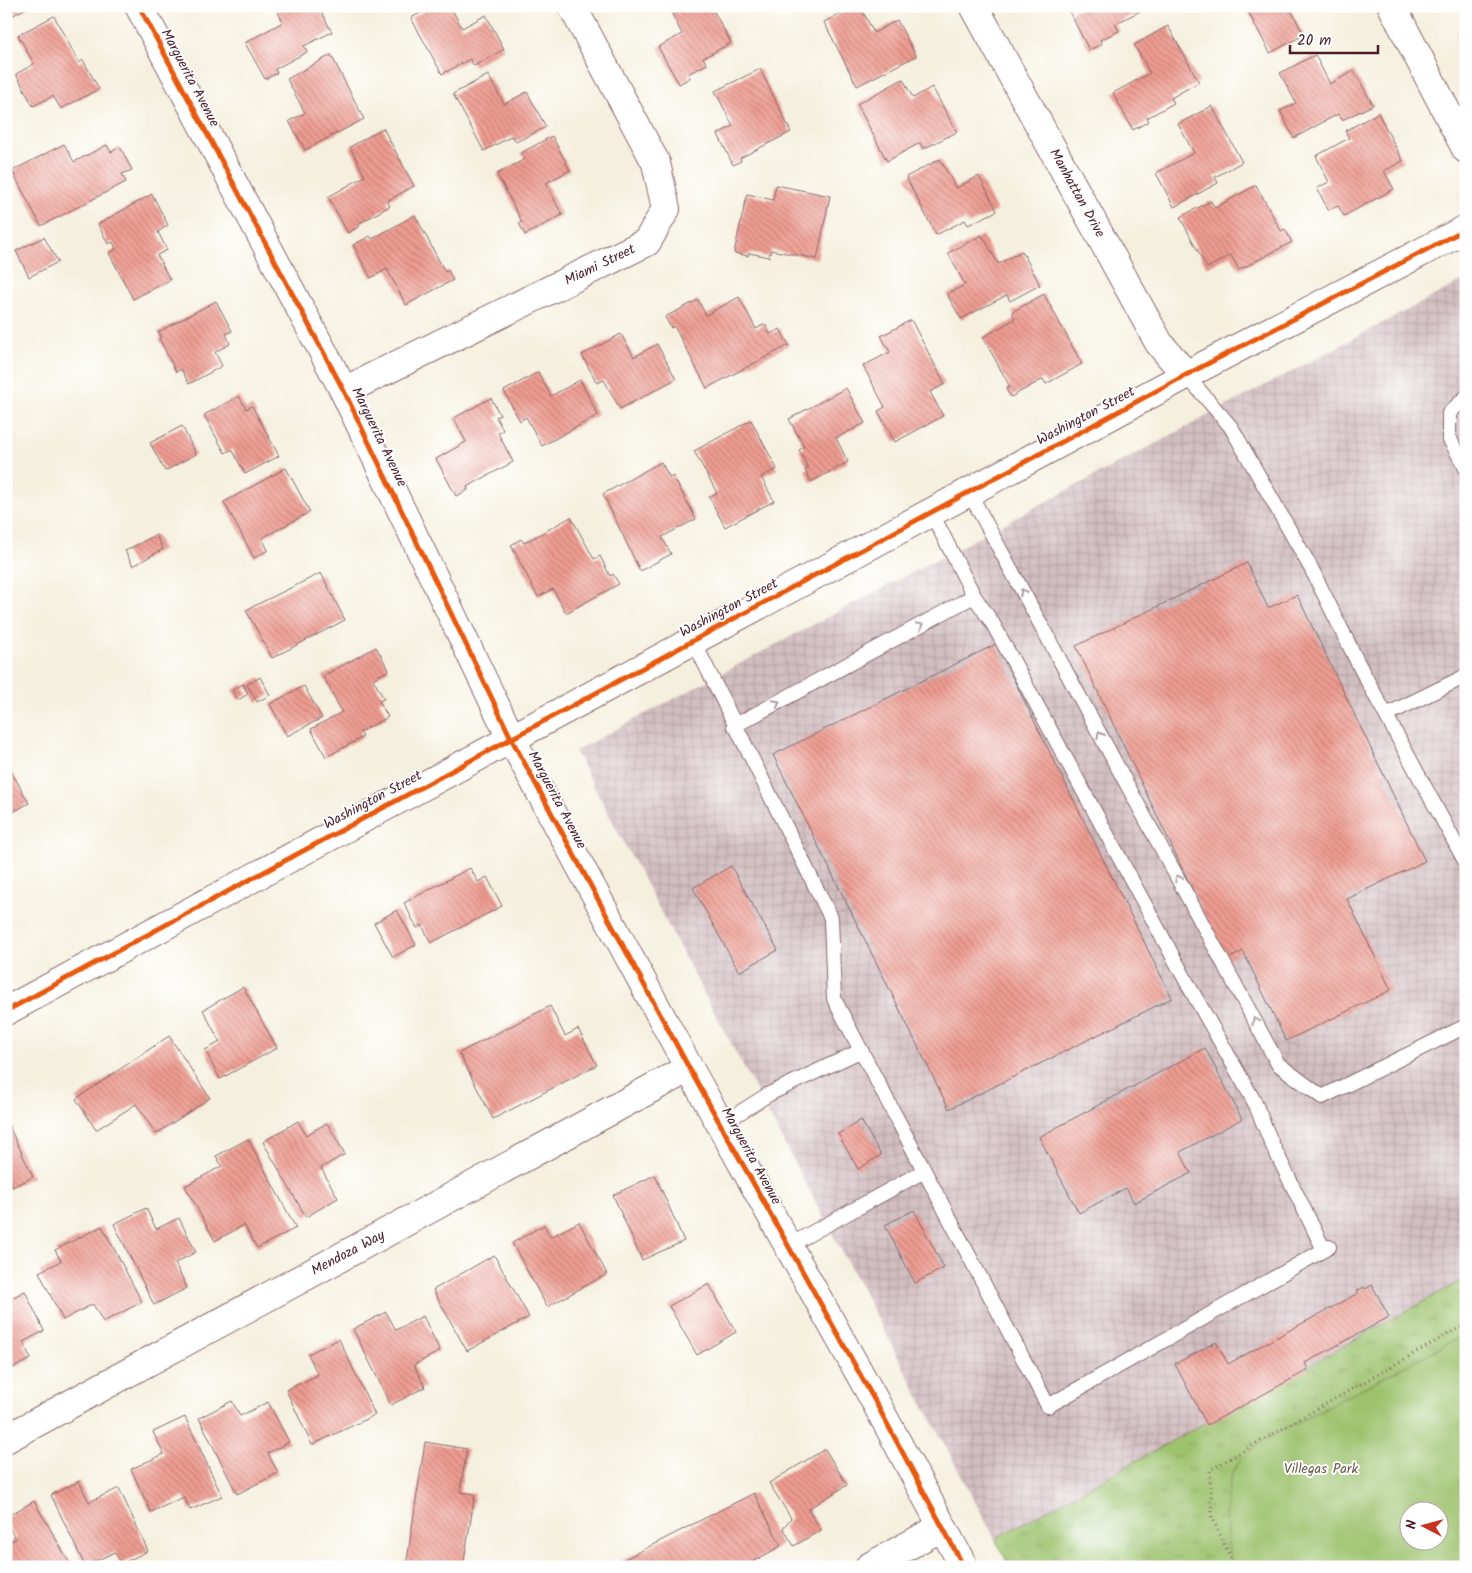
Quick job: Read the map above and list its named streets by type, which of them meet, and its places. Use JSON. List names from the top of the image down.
{
  "streets": {
    "street": [
      "Marguerita Avenue",
      "Manhattan Drive",
      "Miami Street",
      "Washington Street",
      "Mendoza Way"
    ]
  },
  "crossings": [
    ["Marguerita Avenue", "Miami Street"],
    ["Marguerita Avenue", "Washington Street"],
    ["Marguerita Avenue", "Mendoza Way"],
    ["Manhattan Drive", "Washington Street"]
  ],
  "parks": ["Villegas Park"],
  "scale_bar": "20 m",
  "north": "left"
}
